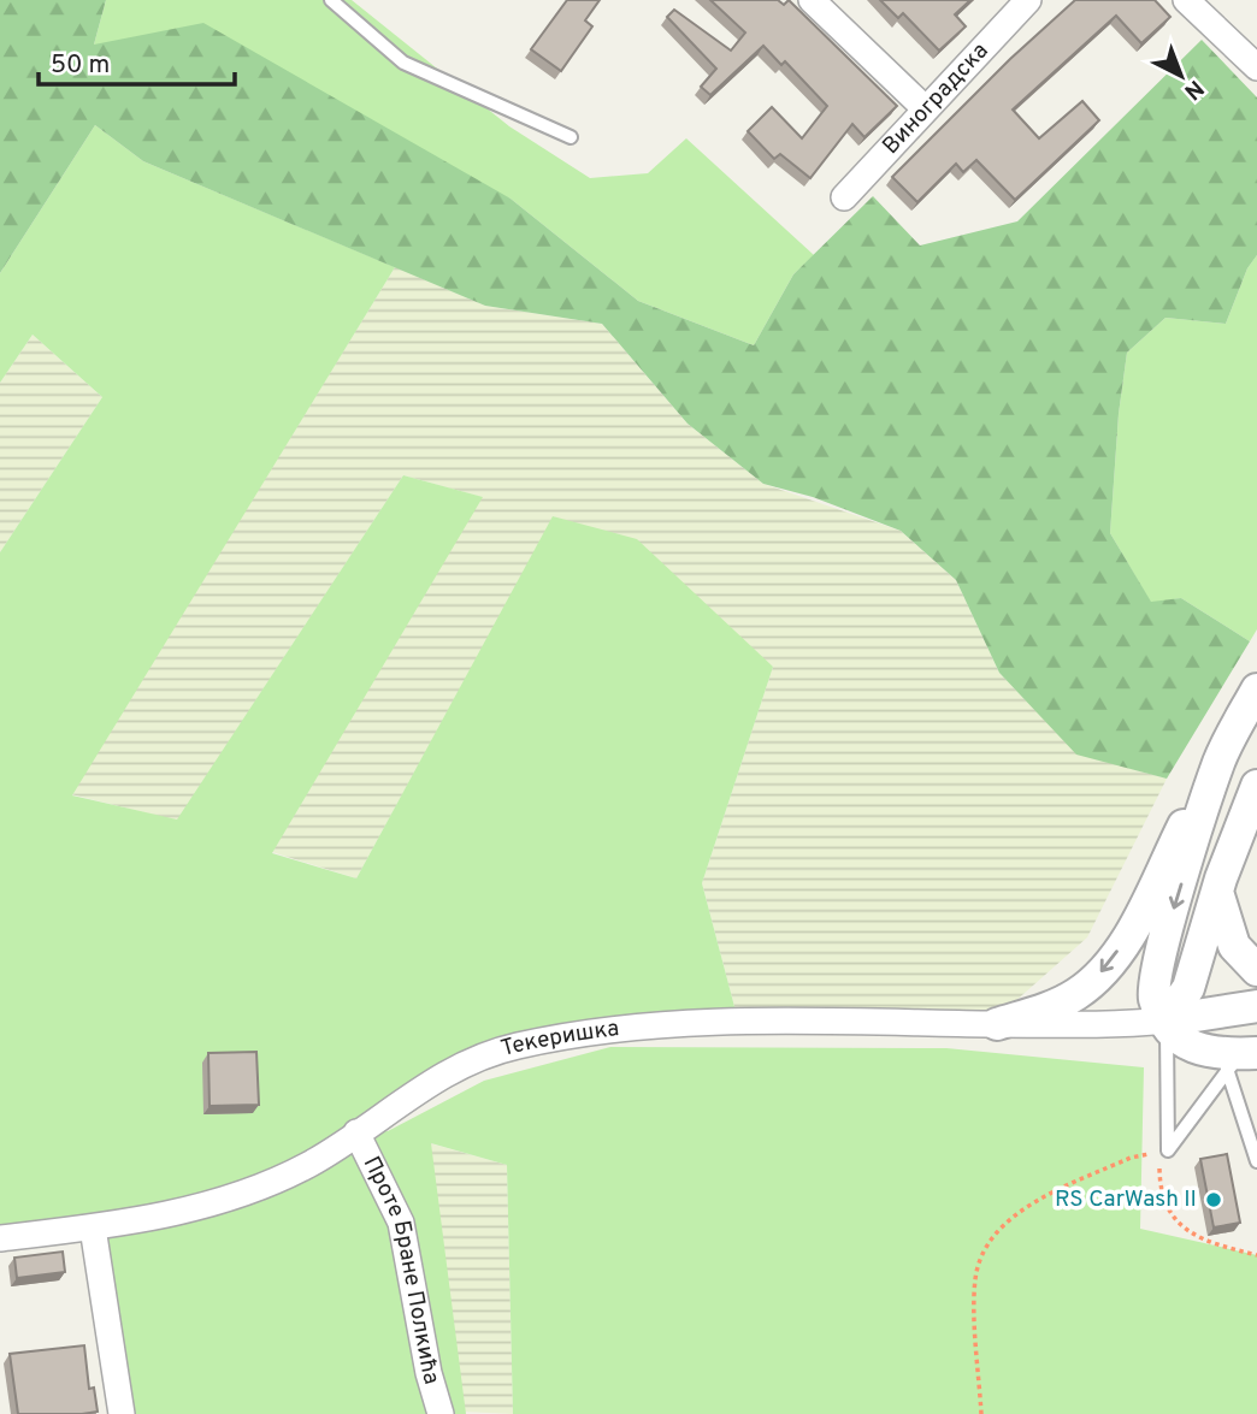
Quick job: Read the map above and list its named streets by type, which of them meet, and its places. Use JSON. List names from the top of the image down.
{
  "streets": {
    "street": ["Виноградска", "Текеришка", "Проте Бране Полкића"]
  },
  "crossings": [
    ["Текеришка", "Проте Бране Полкића"]
  ],
  "places": ["RS CarWash II"],
  "scale_bar": "50 m",
  "north": "bottom right"
}
